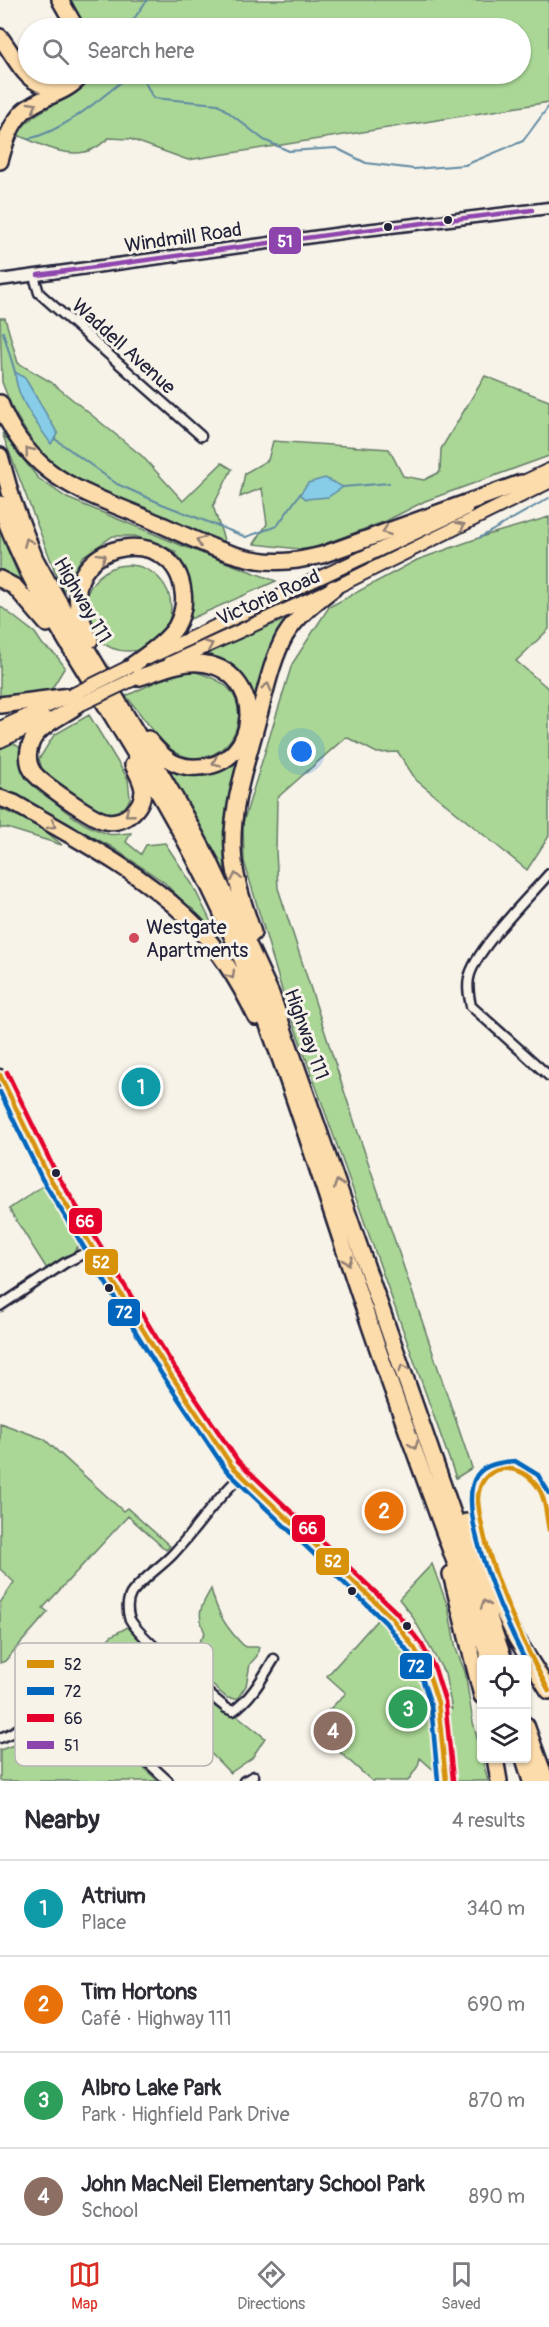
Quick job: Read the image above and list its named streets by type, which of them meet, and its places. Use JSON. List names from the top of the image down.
{
  "streets": {
    "highway": ["Highway 111"],
    "main road": ["Victoria Road"],
    "street": ["Windmill Road", "Waddell Avenue"]
  },
  "crossings": [
    ["Windmill Road", "Waddell Avenue"]
  ],
  "places": ["Westgate Apartments"],
  "lines": [
    "transit line 51",
    "transit line 66",
    "transit line 52",
    "transit line 72"
  ],
  "legend": [
    "52",
    "72",
    "66",
    "51"
  ],
  "page": {
    "search": "Search here",
    "pins": [
      "1",
      "2",
      "3",
      "4"
    ],
    "heading": ["Nearby", "4 results"],
    "list": [
      {
        "mark": "1",
        "name": "Atrium",
        "note": "Place",
        "value": "340 m"
      },
      {
        "mark": "2",
        "name": "Tim Hortons",
        "note": "Café · Highway 111",
        "value": "690 m"
      },
      {
        "mark": "3",
        "name": "Albro Lake Park",
        "note": "Park · Highfield Park Drive",
        "value": "870 m"
      },
      {
        "mark": "4",
        "name": "John MacNeil Elementary School Park",
        "note": "School",
        "value": "890 m"
      }
    ],
    "nav": ["Map", "Directions", "Saved"]
  }
}
